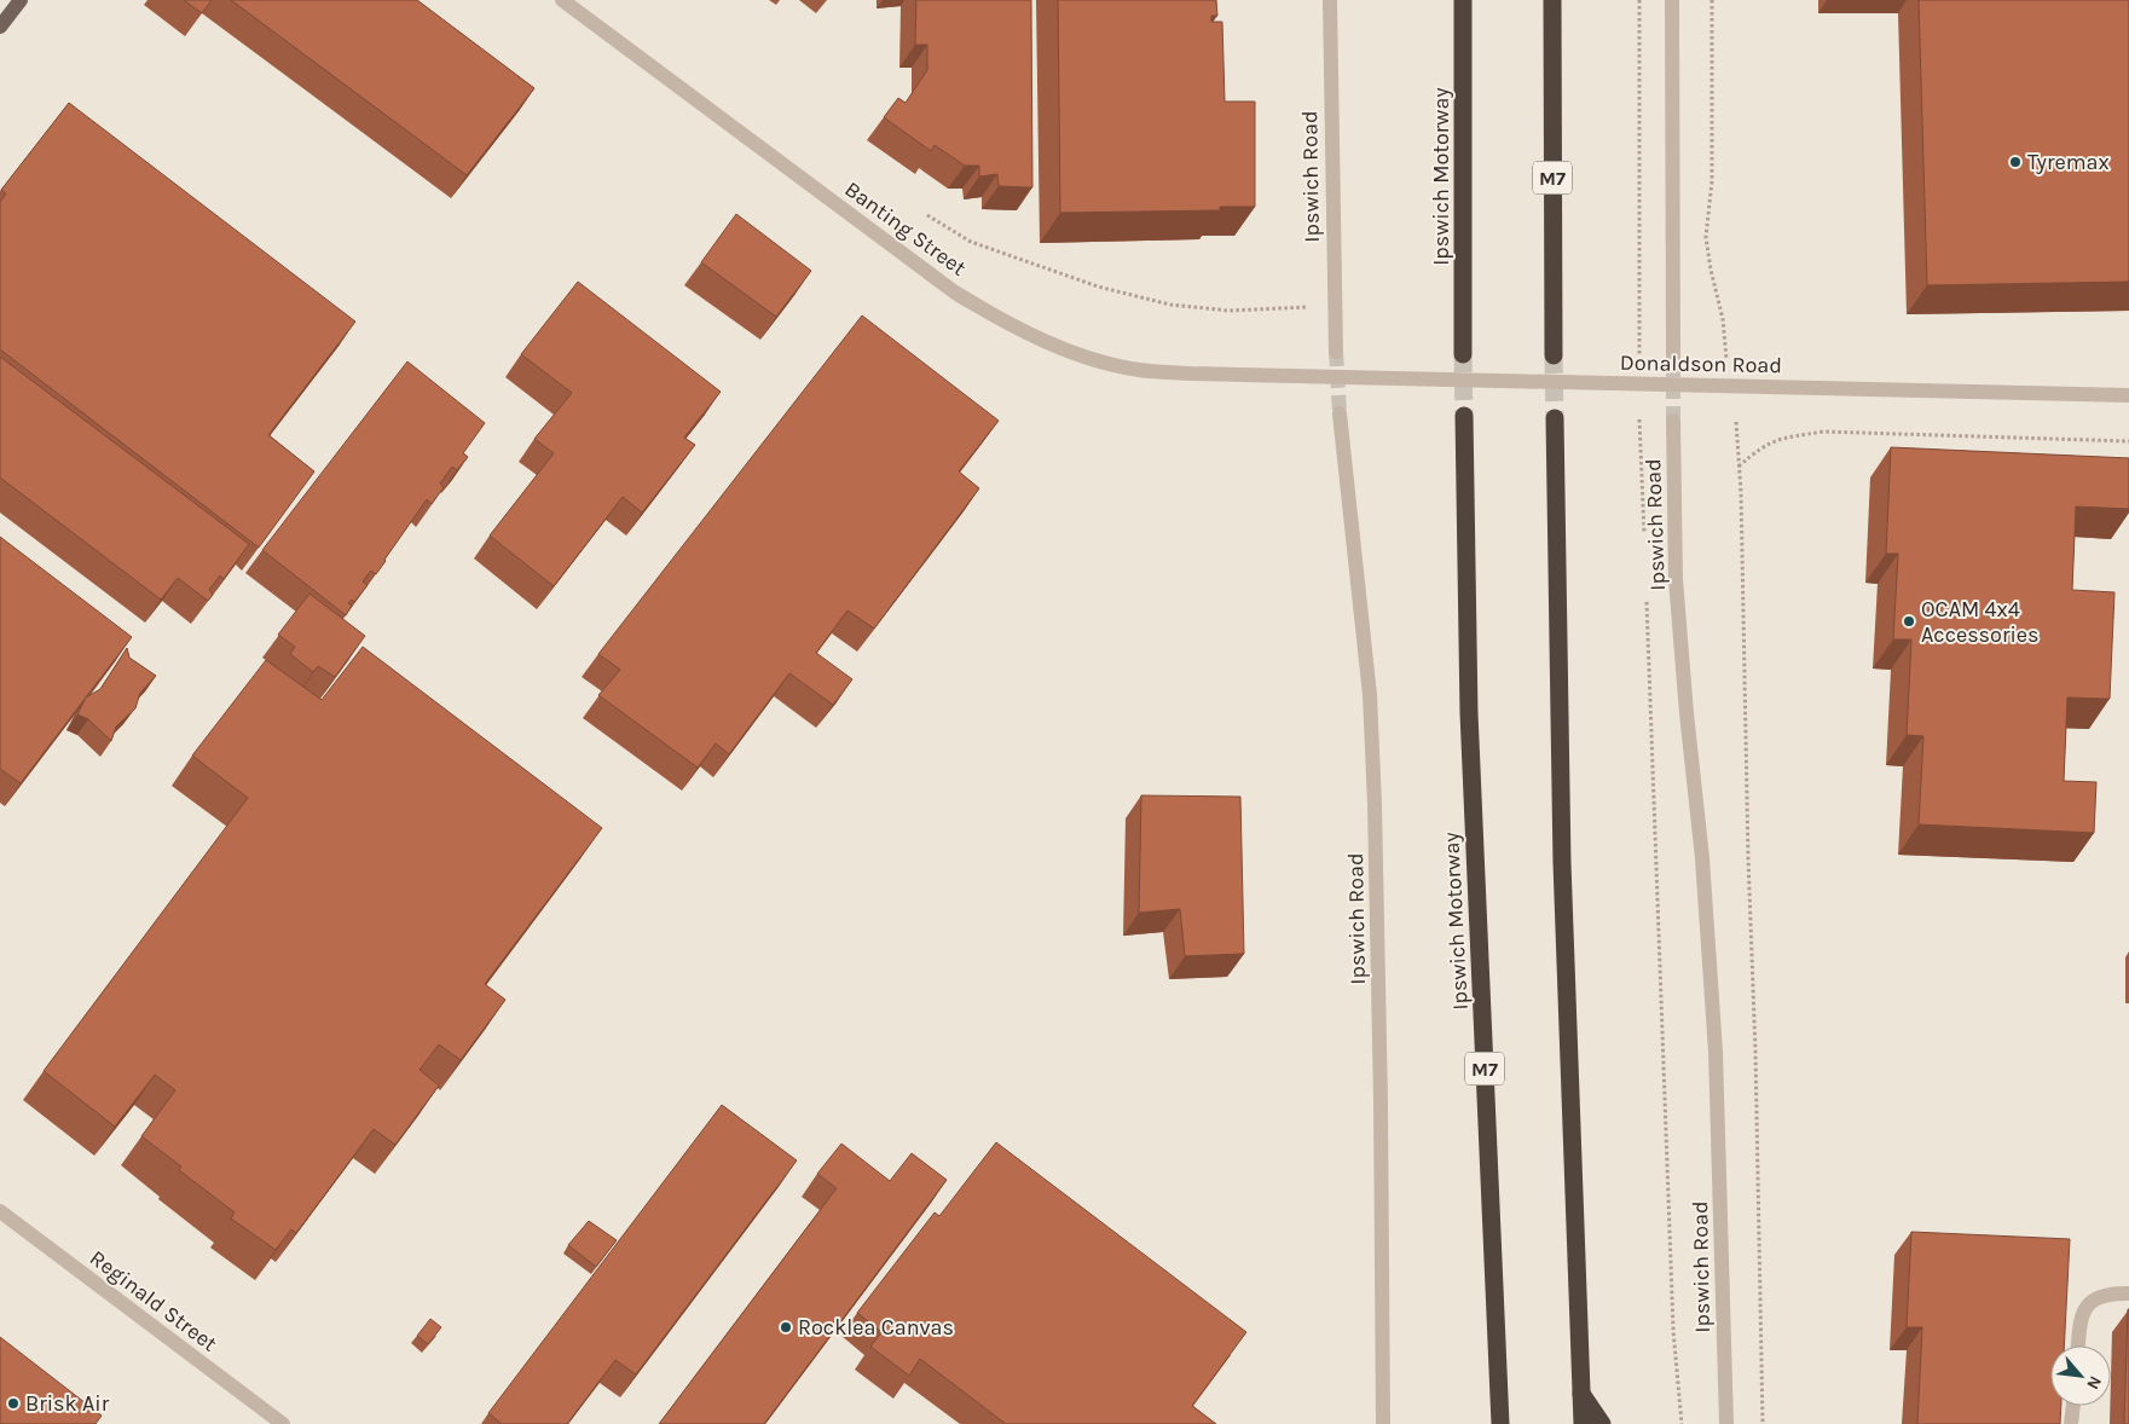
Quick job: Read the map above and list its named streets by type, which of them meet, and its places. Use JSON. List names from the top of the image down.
{
  "streets": {
    "highway": ["Ipswich Motorway", "M7"],
    "street": [
      "Ipswich Road",
      "Banting Street",
      "Donaldson Road",
      "Reginald Street"
    ]
  },
  "crossings": [
    ["Banting Street", "Donaldson Road"]
  ],
  "places": [
    "Tyremax",
    "OCAM 4x4 Accessories",
    "Rocklea Canvas",
    "Brisk Air"
  ],
  "north": "bottom right"
}
